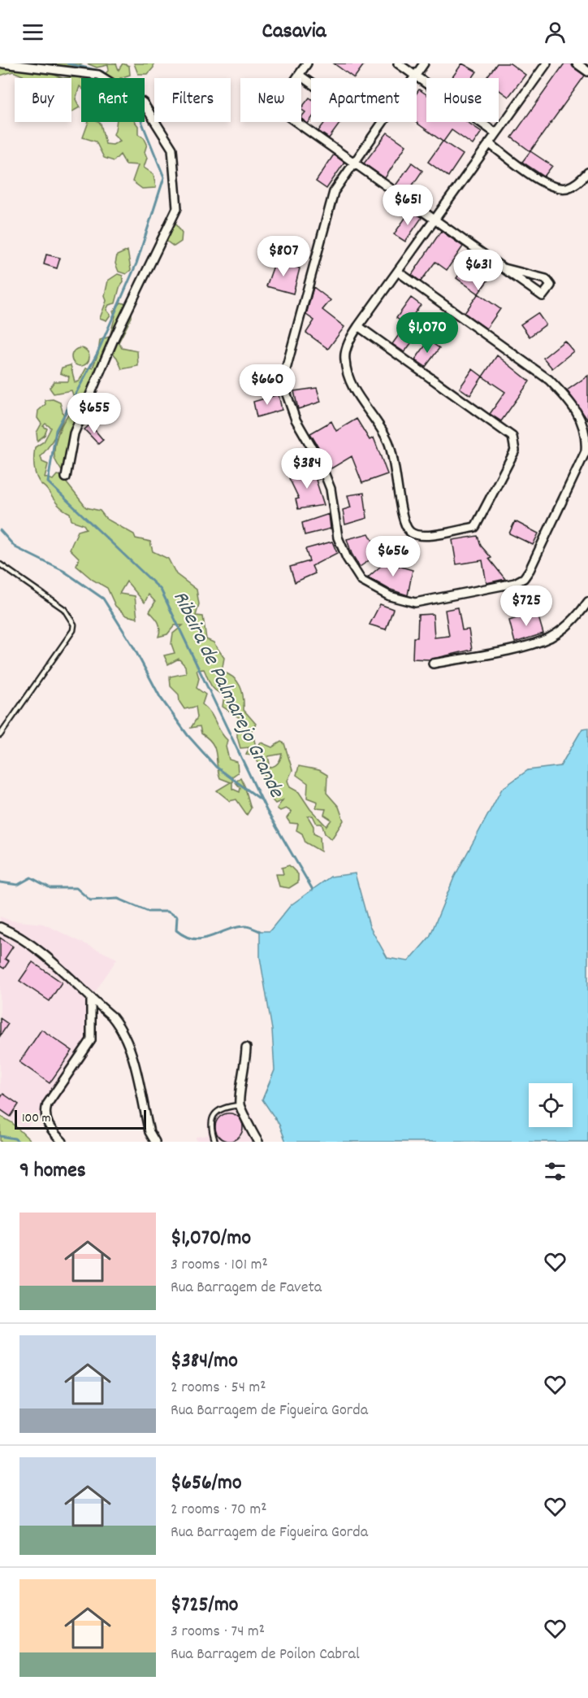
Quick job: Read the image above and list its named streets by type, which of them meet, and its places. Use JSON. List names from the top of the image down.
{
  "water": ["Ribeira de Palmarejo Grande"],
  "scale_bar": "100 m",
  "page": {
    "header": "Casavia",
    "chip": [
      "Buy",
      "Rent",
      "Filters",
      "New",
      "Apartment",
      "House"
    ],
    "price": [
      "$651",
      "$807",
      "$631",
      "$1,070",
      "$660",
      "$655",
      "$384",
      "$656",
      "$725"
    ],
    "scale": "100 m",
    "heading": "9 homes",
    "list": [
      {
        "name": "$1,070/mo",
        "note": "3 rooms · 101 m² · Rua Barragem de Faveta"
      },
      {
        "name": "$384/mo",
        "note": "2 rooms · 54 m² · Rua Barragem de Figueira Gorda"
      },
      {
        "name": "$656/mo",
        "note": "2 rooms · 70 m² · Rua Barragem de Figueira Gorda"
      },
      {
        "name": "$725/mo",
        "note": "3 rooms · 74 m² · Rua Barragem de Poilon Cabral"
      }
    ]
  }
}
